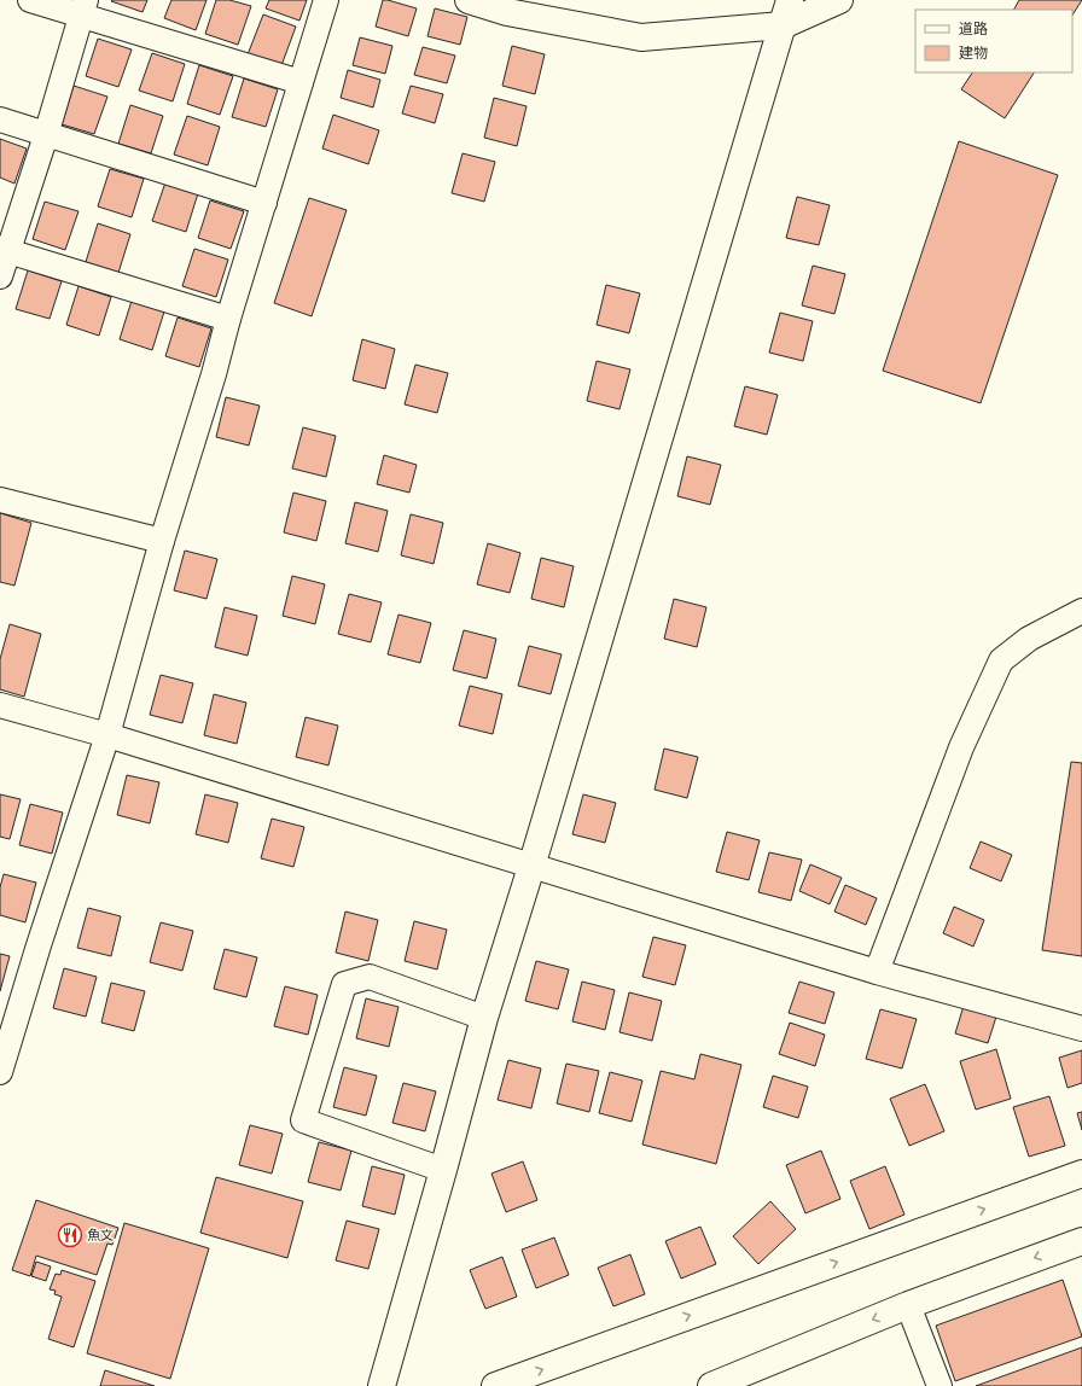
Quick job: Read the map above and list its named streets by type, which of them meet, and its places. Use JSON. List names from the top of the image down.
{
  "places": {
    "restaurant": ["魚文"]
  },
  "legend": ["道路", "建物"]
}
